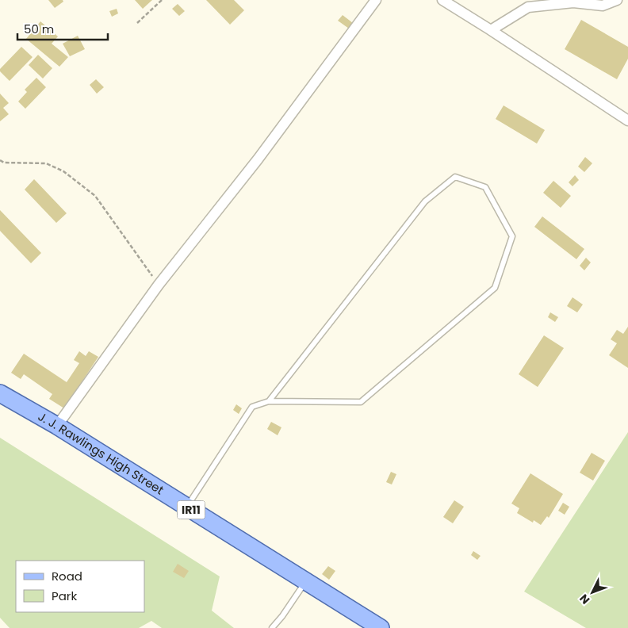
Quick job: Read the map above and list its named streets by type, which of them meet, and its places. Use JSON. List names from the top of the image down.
{
  "streets": {
    "main road": ["J. J. Rawlings High Street", "IR11"]
  },
  "legend": ["Road", "Park"],
  "scale_bar": "50 m",
  "north": "bottom left"
}
